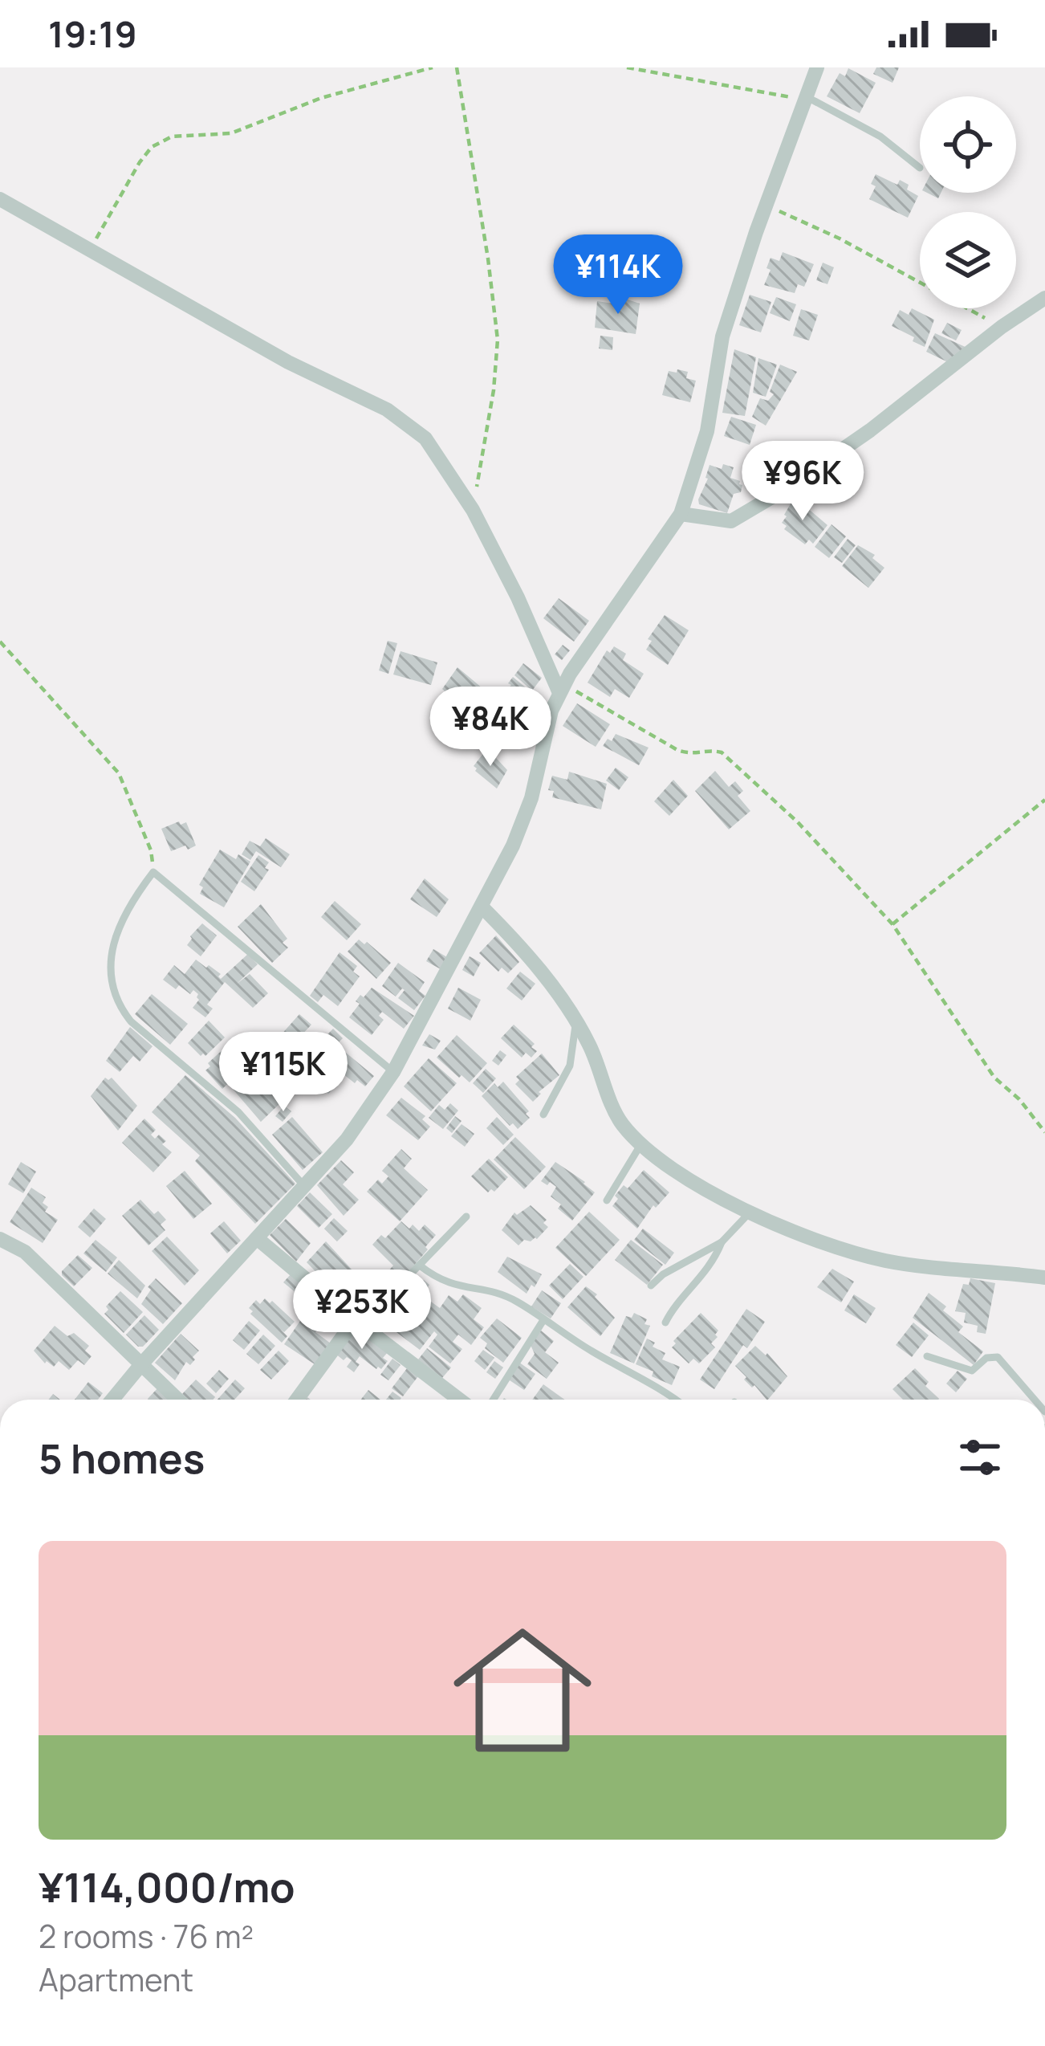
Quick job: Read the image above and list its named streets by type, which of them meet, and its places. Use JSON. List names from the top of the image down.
{
  "page": {
    "status": "19:19",
    "price": [
      "¥114K",
      "¥96K",
      "¥84K",
      "¥115K",
      "¥253K"
    ],
    "heading": "5 homes",
    "list": [
      {
        "name": "¥114,000/mo",
        "note": "2 rooms · 76 m² · Apartment"
      }
    ]
  }
}
